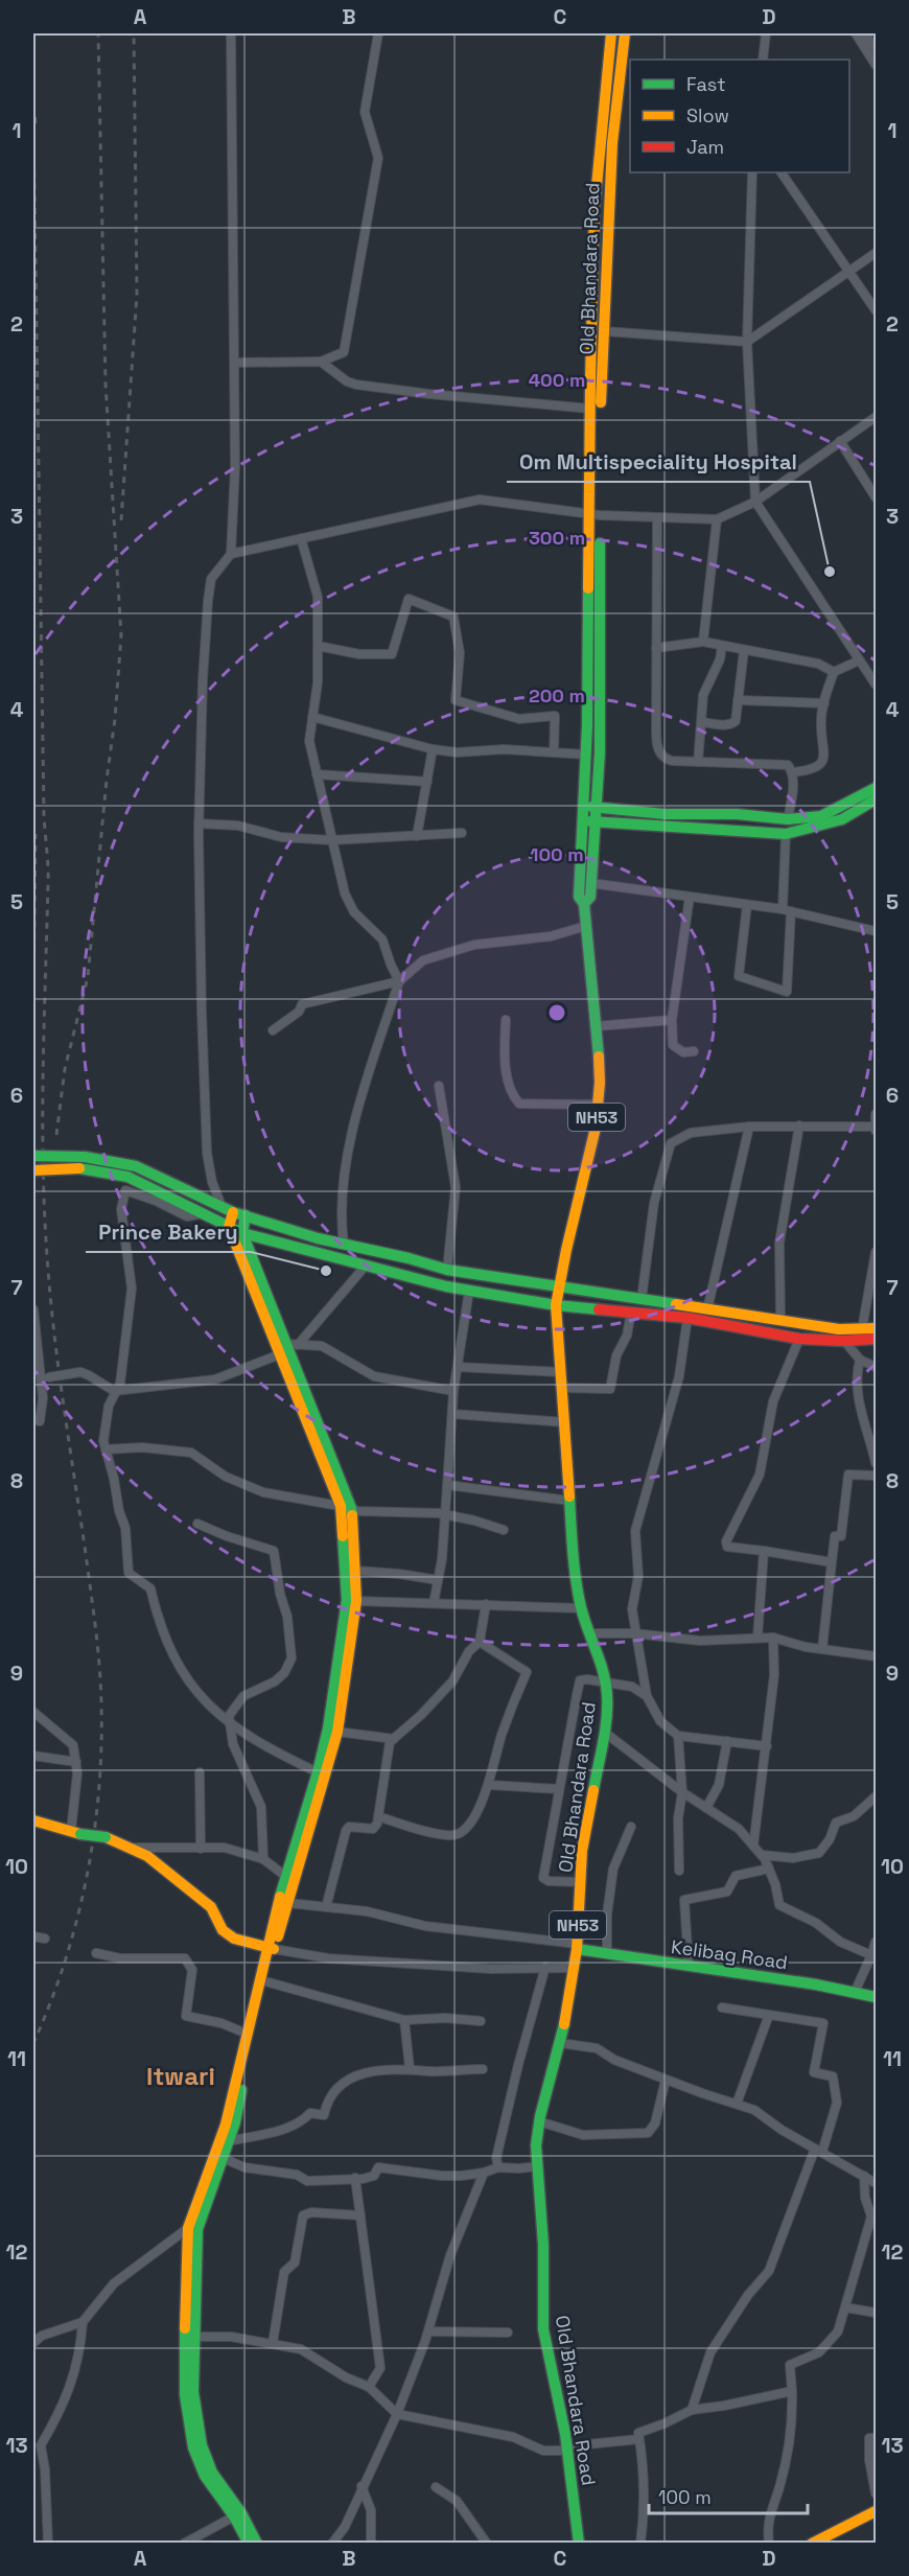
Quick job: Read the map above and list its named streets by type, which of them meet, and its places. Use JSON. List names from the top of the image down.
{
  "streets": {
    "main road": ["Old Bhandara Road", "NH53", "Kelibag Road"]
  },
  "crossings": [
    ["Old Bhandara Road", "NH53"],
    ["Old Bhandara Road", "Kelibag Road"]
  ],
  "districts": ["Itwari"],
  "places": ["Om Multispeciality Hospital", "Prince Bakery"],
  "legend": ["Fast", "Slow", "Jam"],
  "scale_bar": "100 m",
  "grid": {
    "columns": [
      "A",
      "B",
      "C",
      "D"
    ],
    "rows": [
      "1",
      "2",
      "3",
      "4",
      "5",
      "6",
      "7",
      "8",
      "9",
      "10",
      "11",
      "12",
      "13"
    ]
  },
  "rings": [
    "400 m",
    "300 m",
    "200 m",
    "100 m"
  ]
}
